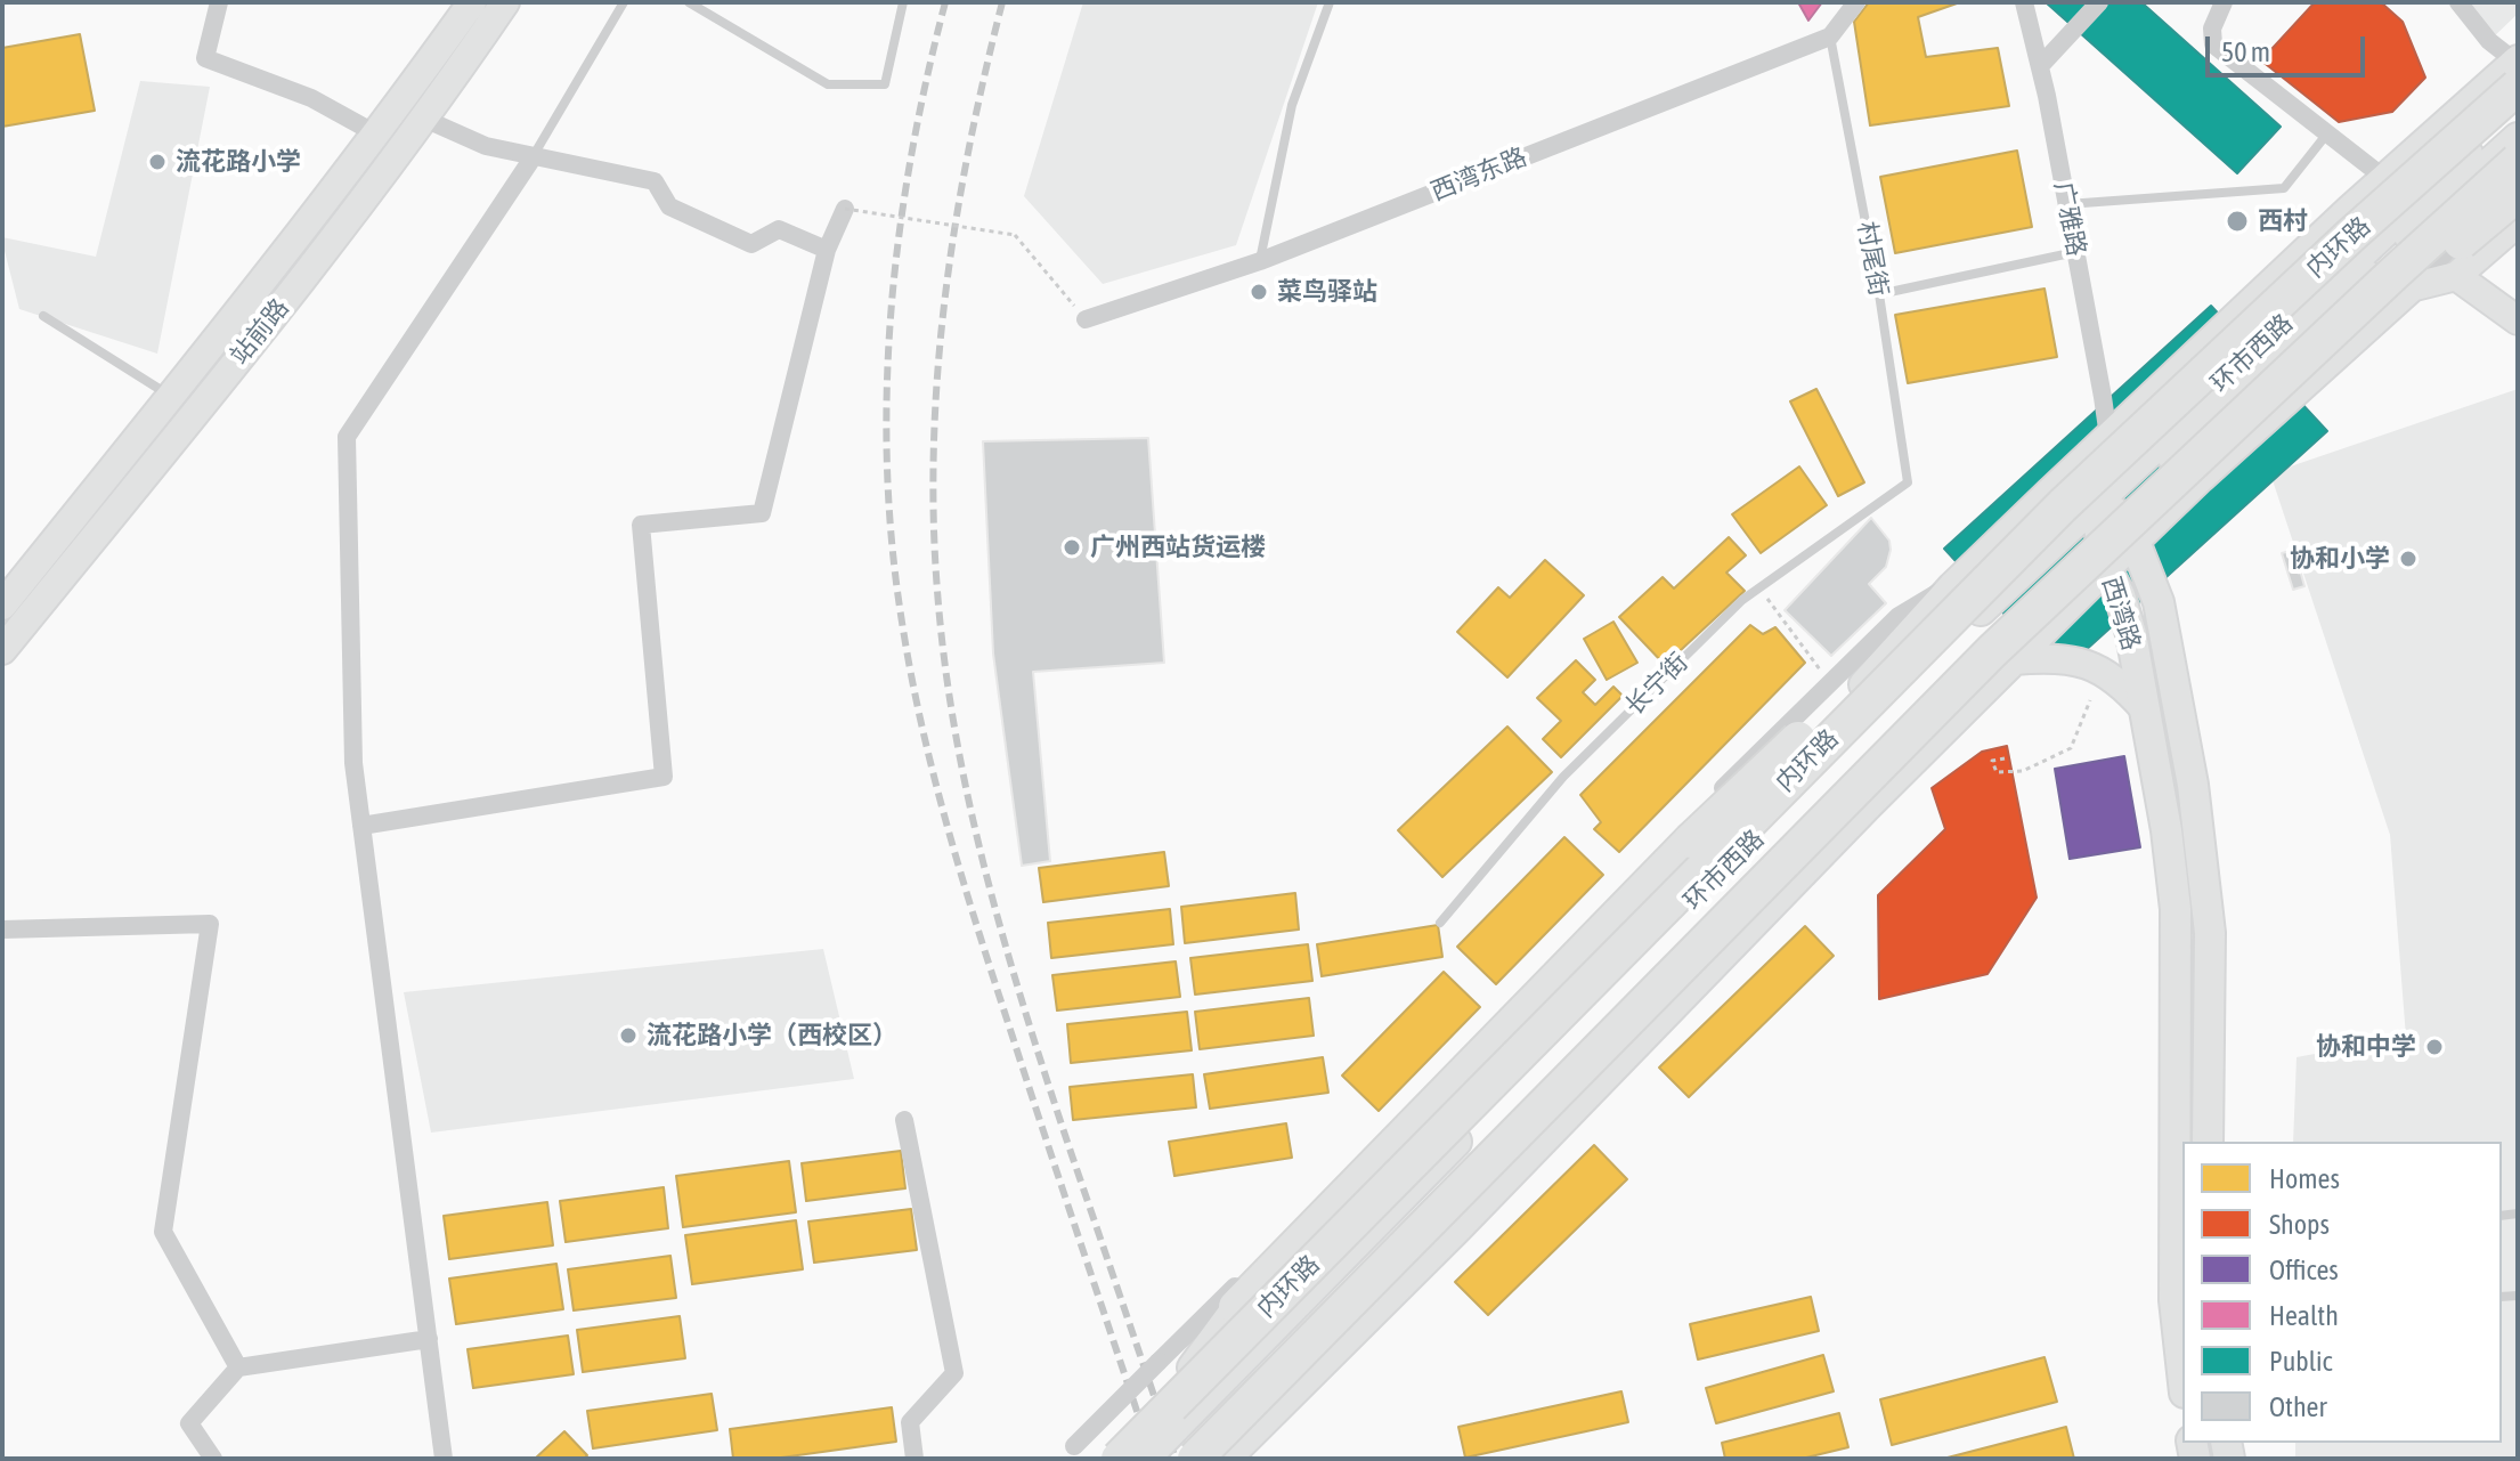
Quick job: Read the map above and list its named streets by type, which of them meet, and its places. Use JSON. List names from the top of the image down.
{
  "streets": {
    "highway": ["内环路"],
    "main road": ["站前路", "环市西路", "西湾路"],
    "street": ["西湾东路", "广雅路"],
    "lane": ["村尾街", "长宁街"]
  },
  "crossings": [
    ["西湾东路", "村尾街"],
    ["村尾街", "长宁街"],
    ["环市西路", "西湾路"]
  ],
  "places": [
    "流花路小学",
    "西村",
    "菜鸟驿站",
    "广州西站货运楼",
    "协和小学",
    "流花路小学（西校区）",
    "协和中学"
  ],
  "legend": [
    "Homes",
    "Shops",
    "Offices",
    "Health",
    "Public",
    "Other"
  ],
  "scale_bar": "50 m"
}
